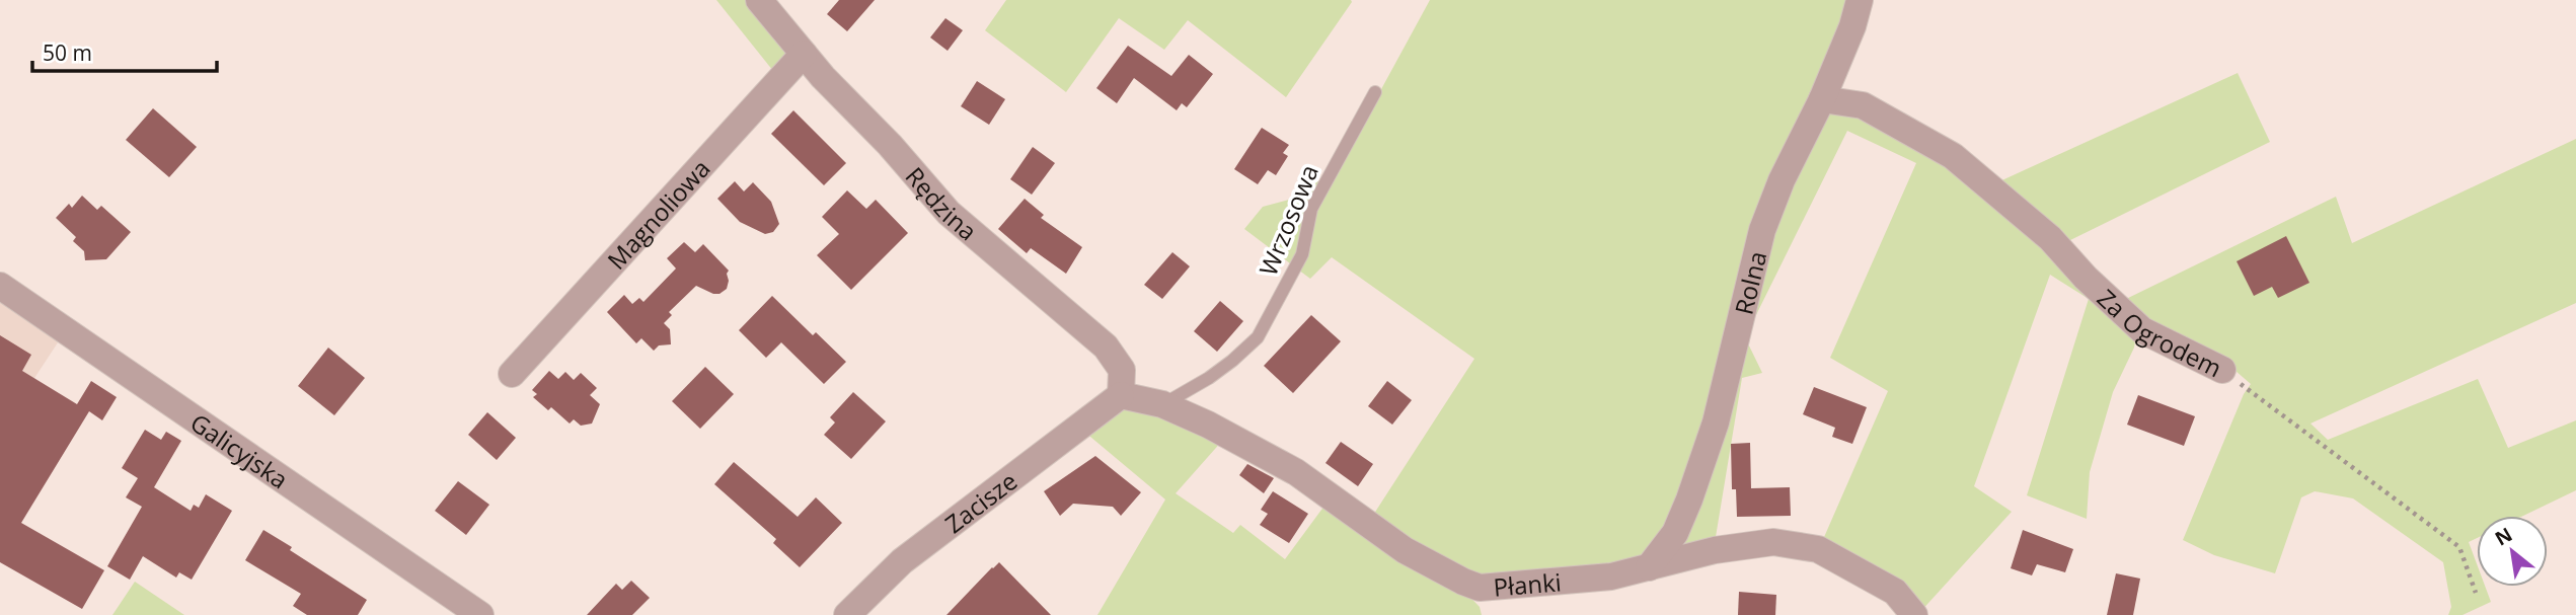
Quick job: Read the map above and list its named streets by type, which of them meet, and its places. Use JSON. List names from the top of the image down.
{
  "streets": {
    "street": [
      "Rędzina",
      "Magnoliowa",
      "Rolna",
      "Za Ogrodem",
      "Galicyjska",
      "Zacisze",
      "Płanki"
    ],
    "lane": ["Wrzosowa"]
  },
  "crossings": [
    ["Rędzina", "Magnoliowa"],
    ["Rędzina", "Zacisze"],
    ["Rędzina", "Płanki"],
    ["Wrzosowa", "Płanki"],
    ["Rolna", "Za Ogrodem"],
    ["Rolna", "Płanki"],
    ["Zacisze", "Płanki"]
  ],
  "scale_bar": "50 m",
  "north": "top left"
}
